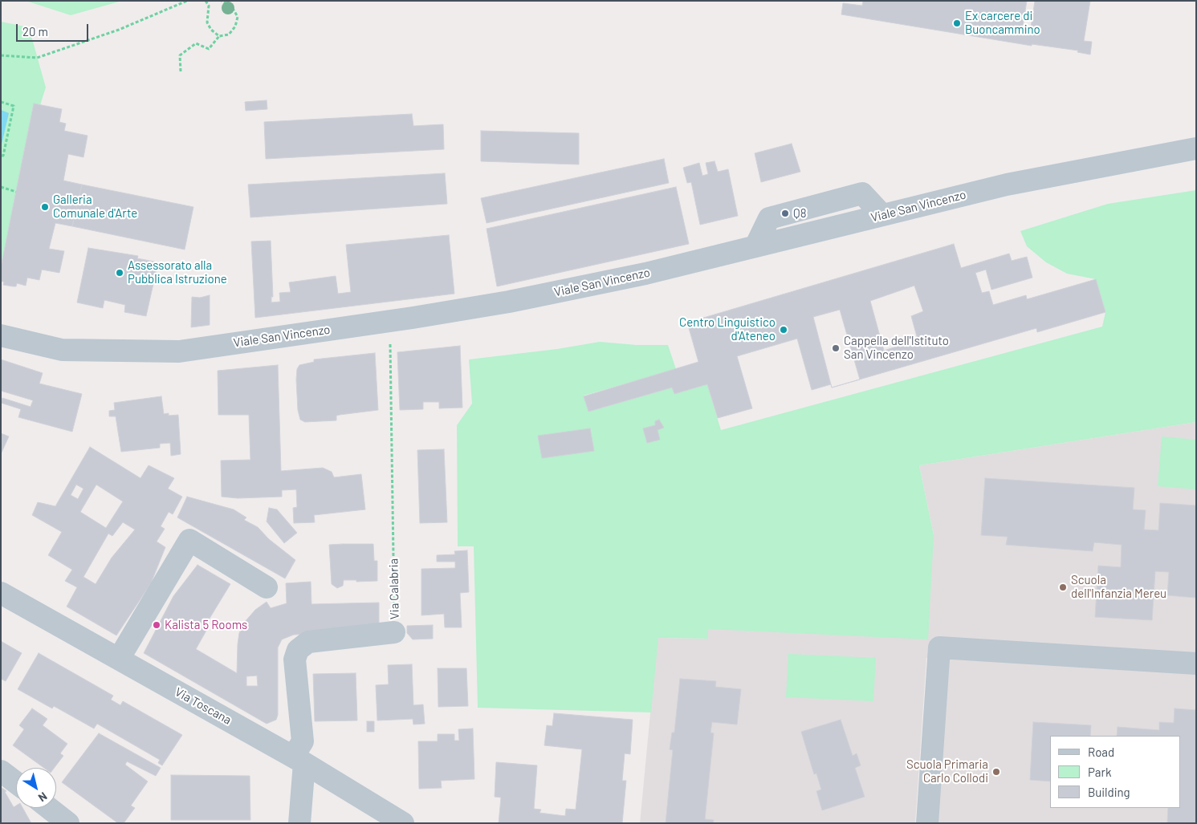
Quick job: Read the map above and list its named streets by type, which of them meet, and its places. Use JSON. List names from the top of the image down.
{
  "streets": {
    "street": ["Viale San Vincenzo", "Via Calabria", "Via Toscana"]
  },
  "crossings": [
    ["Via Calabria", "Via Toscana"]
  ],
  "places": [
    "Ex carcere di Buoncammino",
    "Galleria Comunale d'Arte",
    "Q8",
    "Assessorato alla Pubblica Istruzione",
    "Centro Linguistico d'Ateneo",
    "Cappella dell'Istituto San Vincenzo",
    "Scuola dell'Infanzia Mereu",
    "Kalista 5 Rooms",
    "Scuola Primaria Carlo Collodi"
  ],
  "legend": ["Road", "Park", "Building"],
  "scale_bar": "20 m",
  "north": "bottom right"
}
